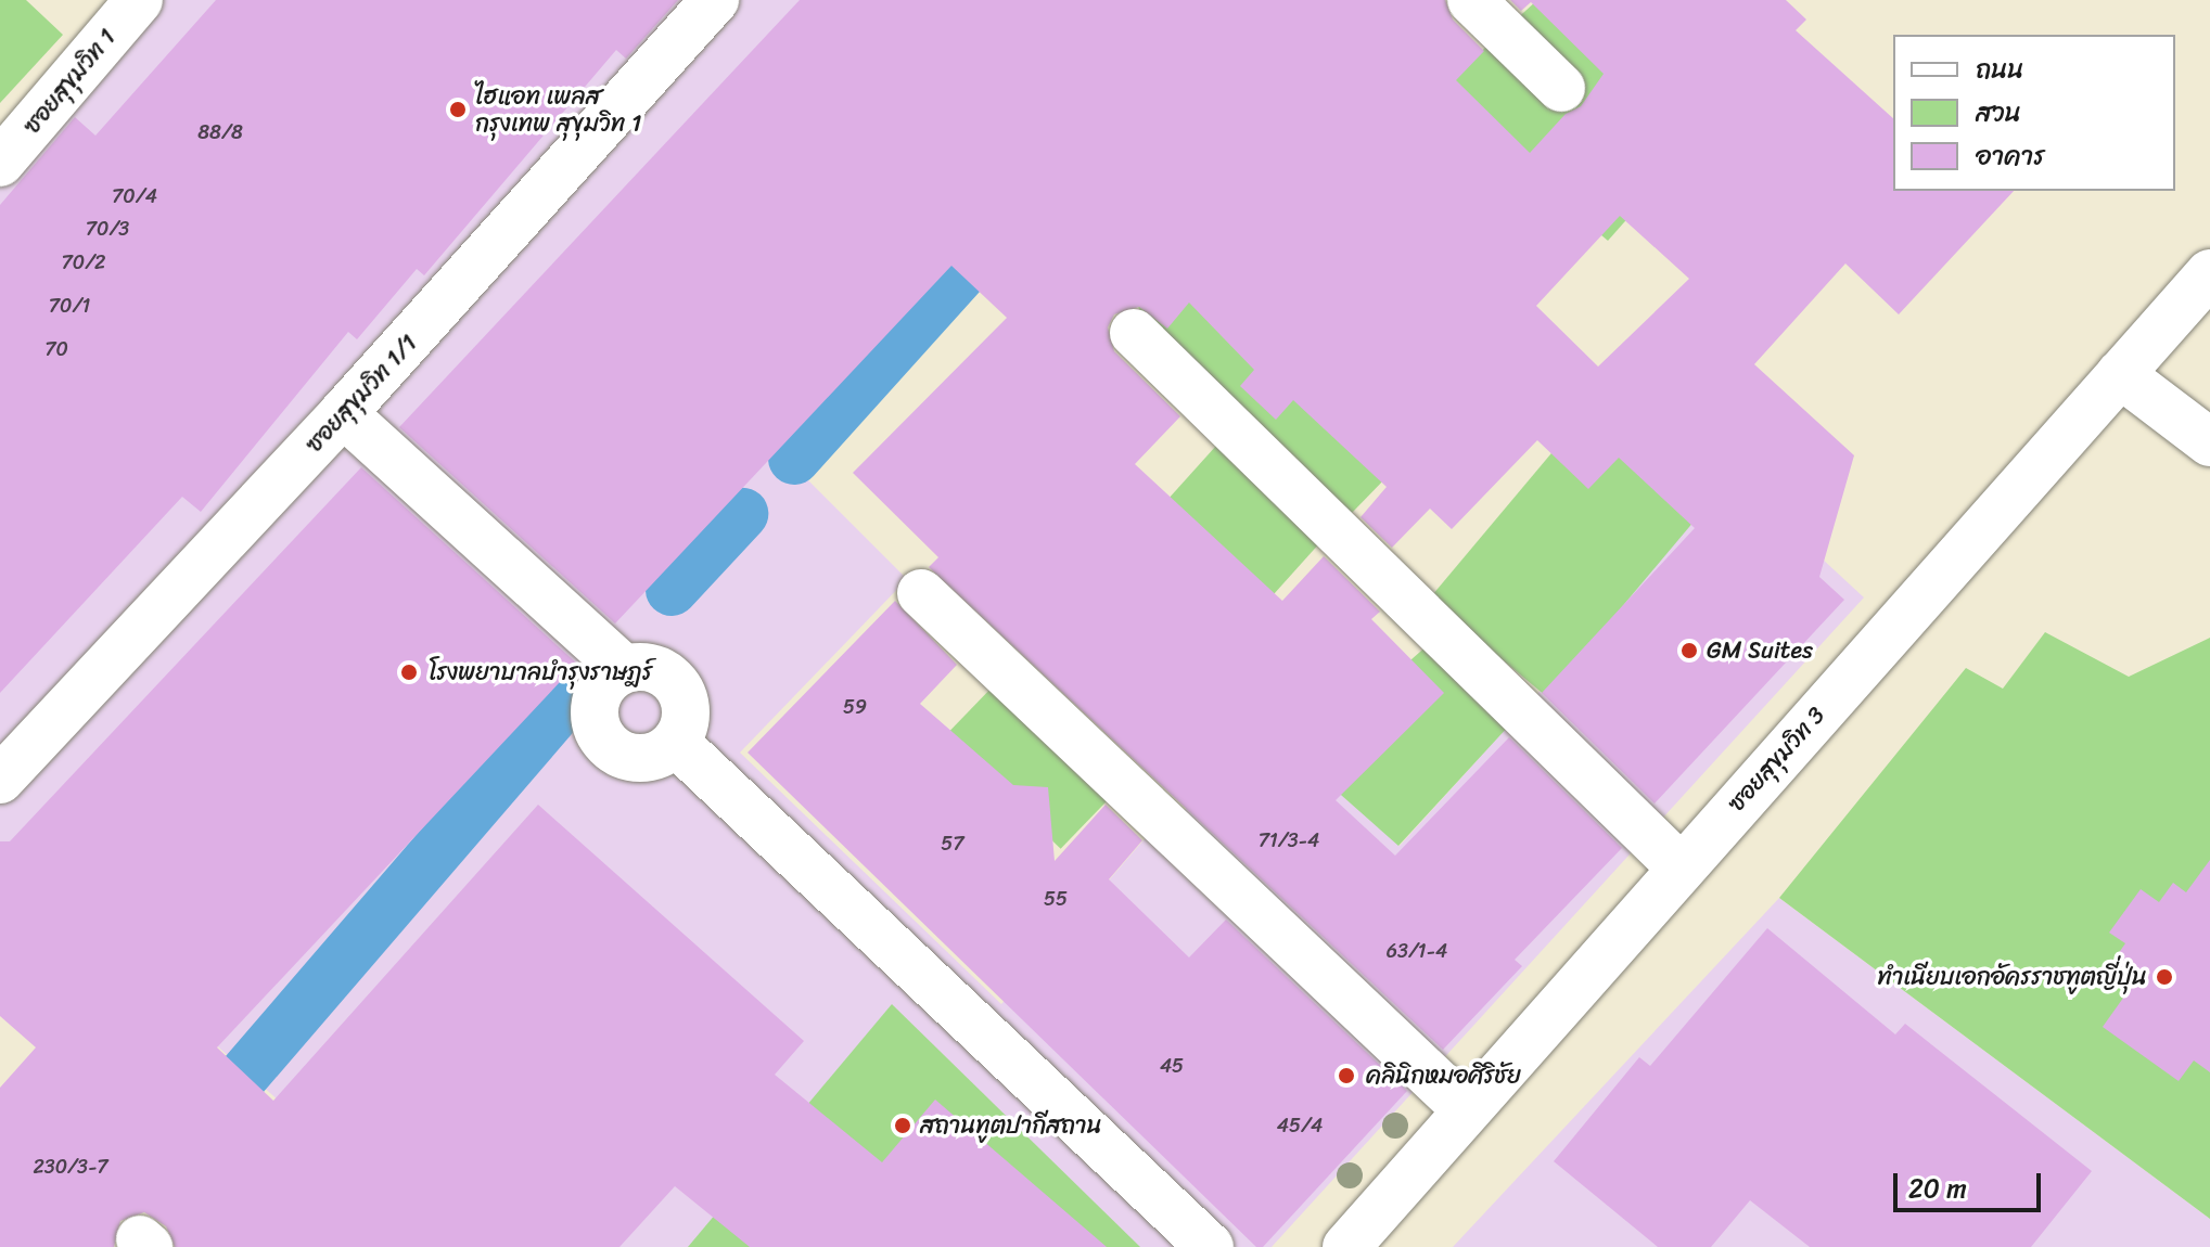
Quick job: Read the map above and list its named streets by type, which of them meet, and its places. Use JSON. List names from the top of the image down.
{
  "streets": {
    "street": ["ซอยสุขุมวิท 1", "ซอยสุขุมวิท 1/1", "ซอยสุขุมวิท 3"]
  },
  "places": [
    "ไฮแอท เพลส กรุงเทพ สุขุมวิท 1",
    "GM Suites",
    "โรงพยาบาลบำรุงราษฎร์",
    "ทำเนียบเอกอัครราชทูตญี่ปุ่น",
    "คลินิกหมอศิริชัย",
    "สถานทูตปากีสถาน"
  ],
  "house_numbers": [
    "88/8",
    "70/4",
    "70/3",
    "70/2",
    "70/1",
    "70",
    "59",
    "71/3-4",
    "57",
    "55",
    "63/1-4",
    "45",
    "45/4",
    "230/3-7"
  ],
  "legend": ["ถนน", "สวน", "อาคาร"],
  "scale_bar": "20 m"
}
